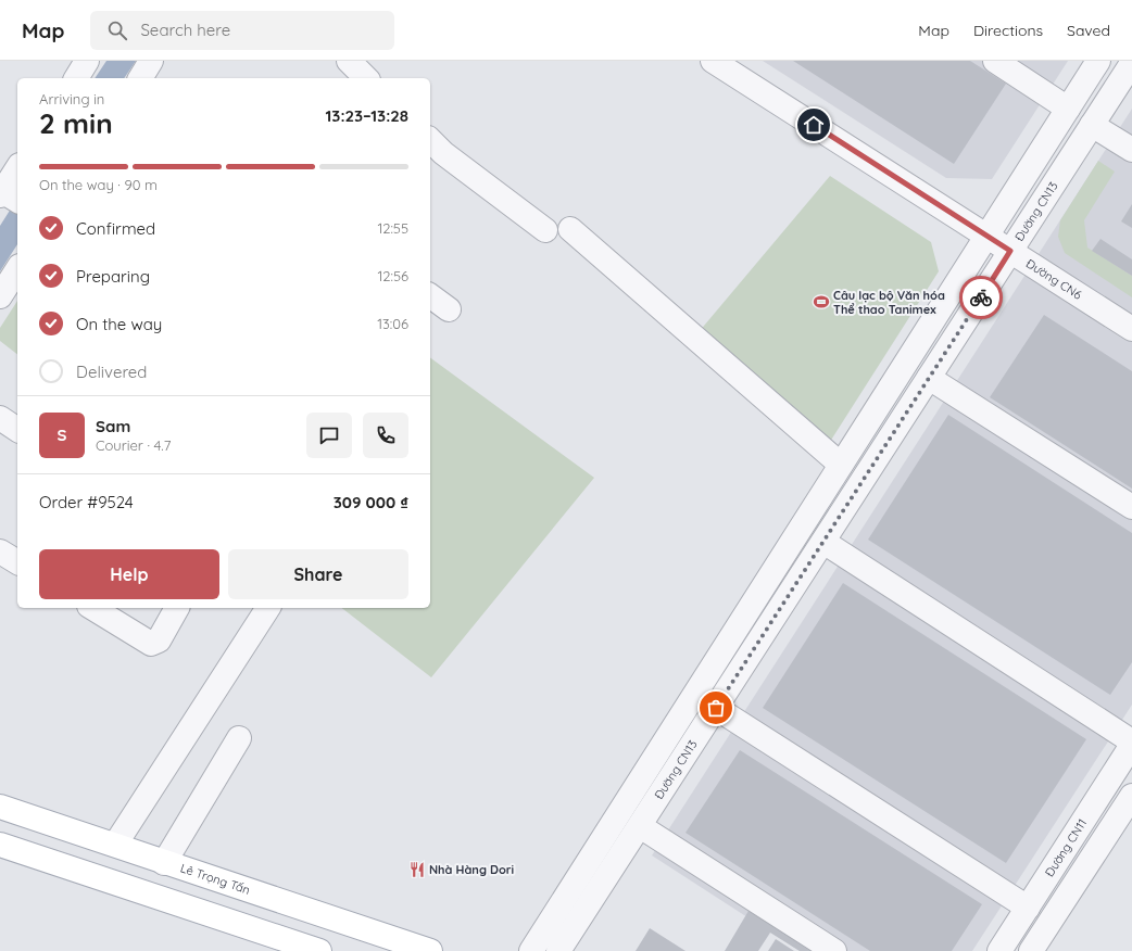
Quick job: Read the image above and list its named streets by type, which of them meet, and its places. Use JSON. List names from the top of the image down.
{
  "streets": {
    "main road": ["Lê Trọng Tấn"],
    "street": ["Đường CN13", "Đường CN6", "Đường CN11"]
  },
  "crossings": [
    ["Đường CN13", "Đường CN6"]
  ],
  "places": {
    "sports": ["Câu lạc bộ Văn hóa Thể thao Tanimex"],
    "restaurant": ["Nhà Hàng Dori"]
  },
  "page": {
    "header": "Map",
    "search": "Search here",
    "nav": ["Map", "Directions", "Saved"],
    "heading": ["2 min", "Arriving in", "13:23–13:28"],
    "panel": [
      "Sam",
      "Courier · 4.7",
      "Order #9524",
      "309 000 ₫"
    ],
    "bar": "On the way · 90 m",
    "list": [
      ["Confirmed", "12:55"],
      ["Preparing", "12:56"],
      ["On the way", "13:06"],
      "Delivered"
    ],
    "round": "S",
    "buttons": ["Help", "Share"]
  }
}
